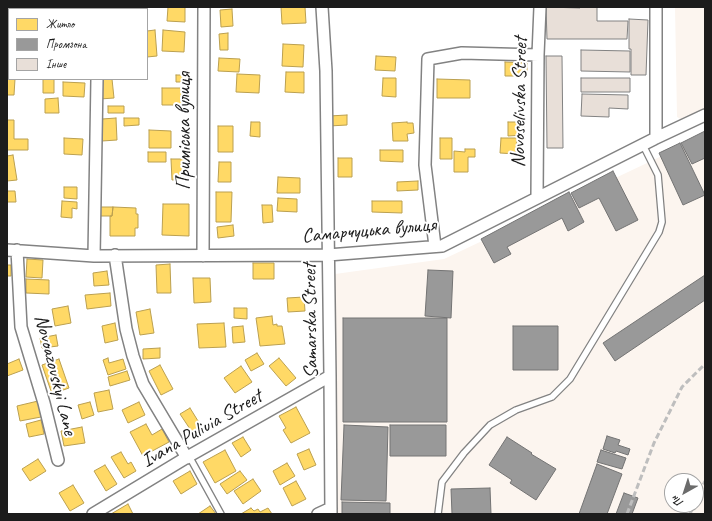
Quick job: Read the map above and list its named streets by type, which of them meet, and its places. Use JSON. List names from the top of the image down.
{
  "streets": {
    "street": [
      "Novoselivska Street",
      "Приміська вулиця",
      "Самарчуцька вулиця",
      "Samarska Street",
      "Novoazovskyi Lane",
      "Ivana Puliuia Street"
    ]
  },
  "crossings": [
    ["Novoselivska Street", "Самарчуцька вулиця"],
    ["Приміська вулиця", "Самарчуцька вулиця"],
    ["Самарчуцька вулиця", "Samarska Street"],
    ["Самарчуцька вулиця", "Novoazovskyi Lane"],
    ["Samarska Street", "Ivana Puliuia Street"]
  ],
  "legend": ["Житло", "Промзона", "Інше"],
  "north": "bottom left"
}
